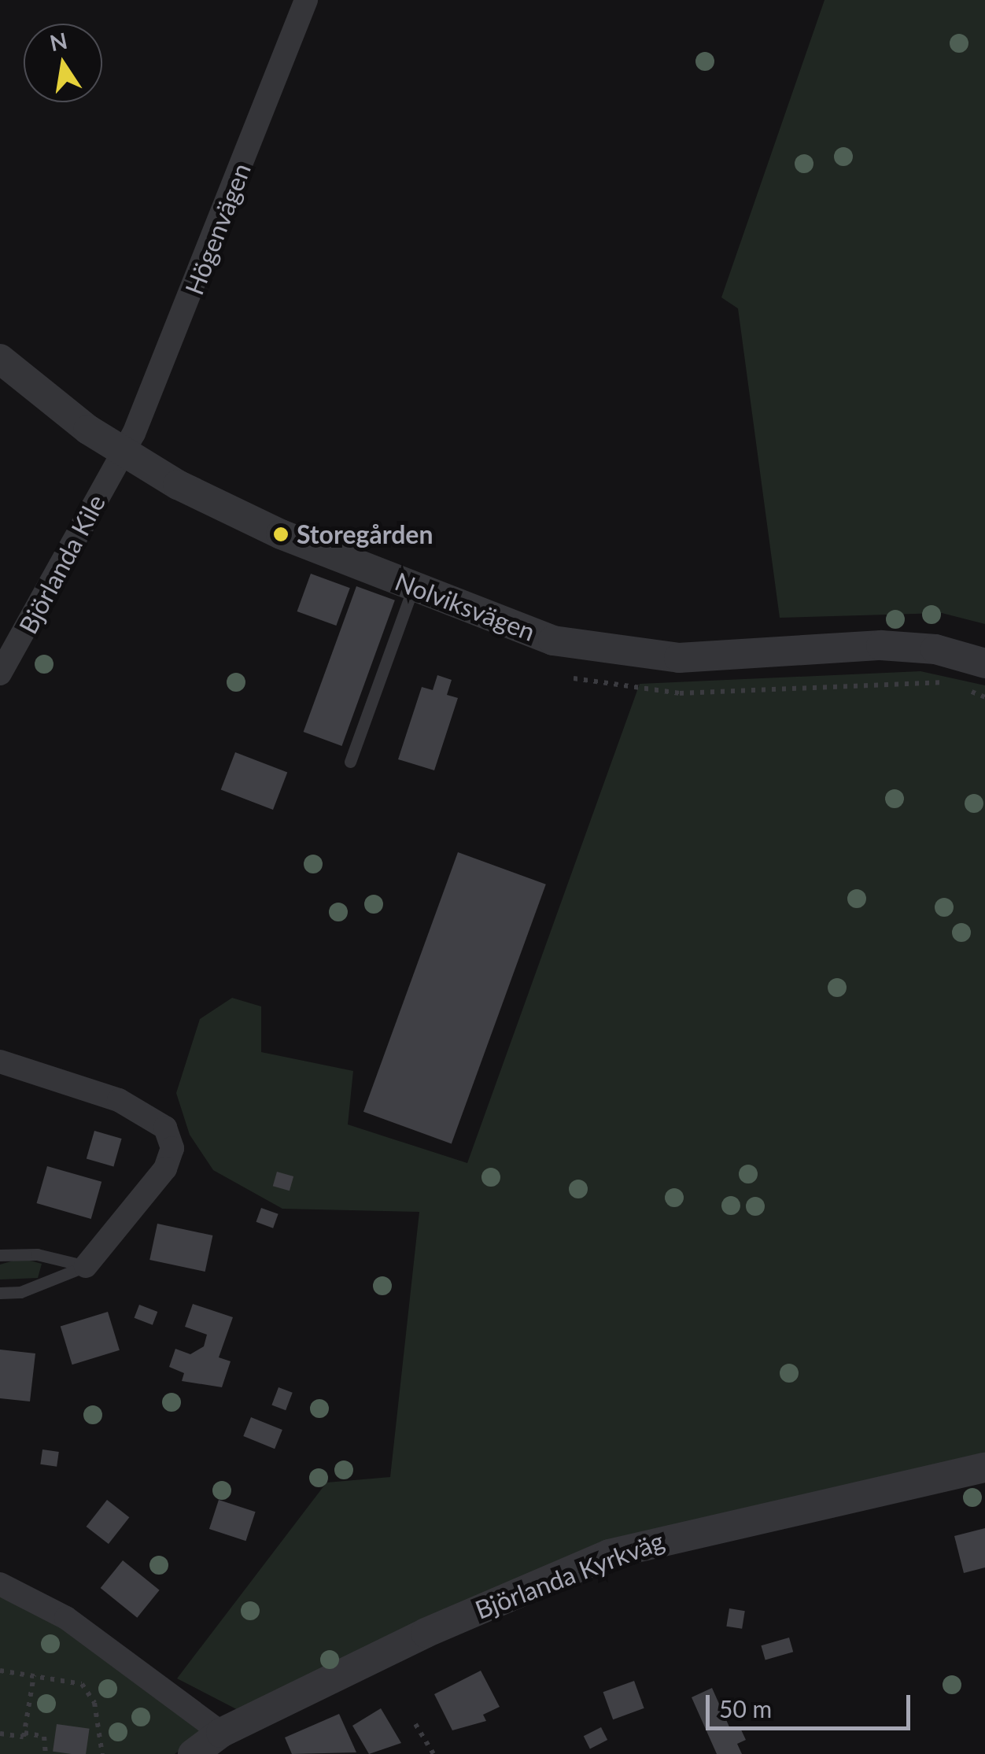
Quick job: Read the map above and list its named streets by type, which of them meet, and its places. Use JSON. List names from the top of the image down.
{
  "streets": {
    "street": [
      "Högenvägen",
      "Björlanda Kile",
      "Nolviksvägen",
      "Björlanda Kyrkväg"
    ]
  },
  "crossings": [
    ["Högenvägen", "Björlanda Kile"],
    ["Högenvägen", "Nolviksvägen"],
    ["Björlanda Kile", "Nolviksvägen"]
  ],
  "places": ["Storegården"],
  "scale_bar": "50 m",
  "north": "top"
}
